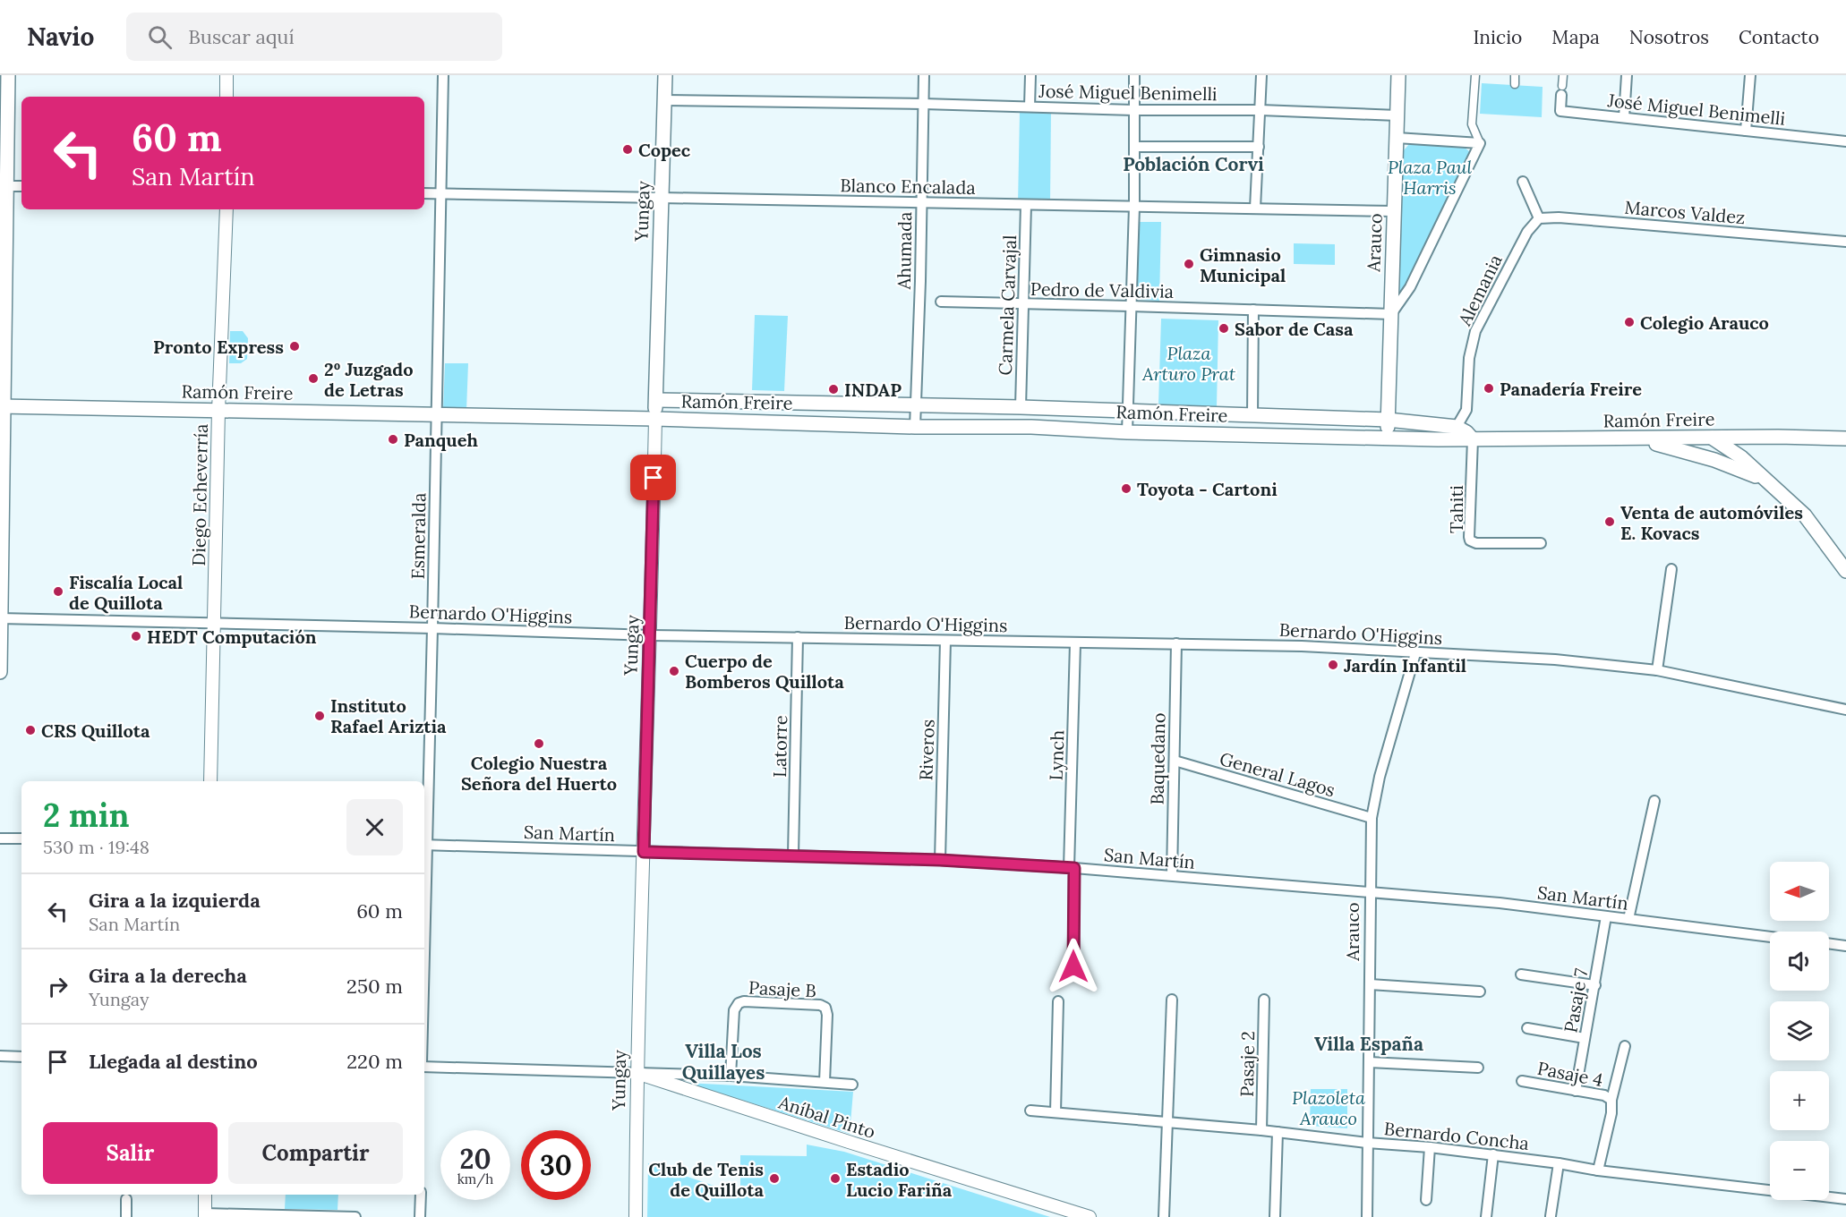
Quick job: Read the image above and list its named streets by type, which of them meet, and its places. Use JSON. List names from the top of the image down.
{
  "streets": {
    "main road": ["Yungay", "Arauco", "Ramón Freire"],
    "street": [
      "José Miguel Benimelli",
      "Blanco Encalada",
      "Marcos Valdez",
      "Ahumada",
      "Pedro de Valdivia",
      "Alemania",
      "Carmela Carvajal",
      "Diego Echeverría",
      "Tahiti",
      "Esmeralda",
      "Bernardo O'Higgins",
      "Latorre",
      "Riveros",
      "Lynch",
      "Baquedano",
      "General Lagos",
      "San Martín",
      "Pasaje B",
      "Pasaje 7",
      "Pasaje 2",
      "Pasaje 4",
      "Aníbal Pinto",
      "Bernardo Concha"
    ]
  },
  "crossings": [
    ["José Miguel Benimelli", "Yungay"],
    ["José Miguel Benimelli", "Arauco"],
    ["José Miguel Benimelli", "Ahumada"],
    ["Blanco Encalada", "Yungay"],
    ["Blanco Encalada", "Arauco"],
    ["Blanco Encalada", "Ahumada"],
    ["Blanco Encalada", "Carmela Carvajal"],
    ["Blanco Encalada", "Esmeralda"],
    ["Yungay", "Ramón Freire"],
    ["Yungay", "Bernardo O'Higgins"],
    ["Yungay", "San Martín"],
    ["Yungay", "Aníbal Pinto"],
    ["Marcos Valdez", "Alemania"],
    ["Arauco", "Pedro de Valdivia"],
    ["Arauco", "Ramón Freire"],
    ["Arauco", "Bernardo O'Higgins"],
    ["Arauco", "General Lagos"],
    ["Arauco", "San Martín"],
    ["Arauco", "Bernardo Concha"],
    ["Ahumada", "Ramón Freire"],
    ["Pedro de Valdivia", "Carmela Carvajal"],
    ["Alemania", "Ramón Freire"],
    ["Carmela Carvajal", "Ramón Freire"],
    ["Ramón Freire", "Diego Echeverría"],
    ["Ramón Freire", "Tahiti"],
    ["Ramón Freire", "Esmeralda"],
    ["Diego Echeverría", "Bernardo O'Higgins"],
    ["Esmeralda", "Bernardo O'Higgins"],
    ["Esmeralda", "San Martín"],
    ["Bernardo O'Higgins", "Latorre"],
    ["Bernardo O'Higgins", "Riveros"],
    ["Bernardo O'Higgins", "Lynch"],
    ["Bernardo O'Higgins", "Baquedano"],
    ["Latorre", "San Martín"],
    ["Riveros", "San Martín"],
    ["Lynch", "San Martín"],
    ["Baquedano", "General Lagos"],
    ["Baquedano", "San Martín"],
    ["San Martín", "Pasaje 7"],
    ["Pasaje 7", "Pasaje 4"],
    ["Pasaje 2", "Bernardo Concha"]
  ],
  "districts": ["Población Corvi", "Villa España", "Villa Los Quillayes"],
  "parks": ["Plaza Paul Harris", "Plaza Arturo Prat", "Plazoleta Arauco"],
  "places": [
    "Copec",
    "Gimnasio Municipal",
    "Colegio Arauco",
    "Sabor de Casa",
    "Pronto Express",
    "2º Juzgado de Letras",
    "Panadería Freire",
    "INDAP",
    "Panqueh",
    "Toyota - Cartoni",
    "Venta de automóviles E. Kovacs",
    "Fiscalía Local de Quillota",
    "HEDT Computación",
    "Jardín Infantil",
    "Cuerpo de Bomberos Quillota",
    "Instituto Rafael Ariztia",
    "CRS Quillota",
    "Colegio Nuestra Señora del Huerto",
    "Club de Tenis de Quillota",
    "Estadio Lucio Fariña"
  ],
  "north": "left",
  "page": {
    "header": "Navio",
    "search": "Buscar aquí",
    "nav": [
      "Inicio",
      "Mapa",
      "Nosotros",
      "Contacto"
    ],
    "turn": ["60 m", "San Martín"],
    "heading": ["2 min", "530 m · 19:48"],
    "map_buttons": ["+", "−"],
    "list": [
      {
        "name": "Gira a la izquierda",
        "note": "San Martín",
        "value": "60 m"
      },
      {
        "name": "Gira a la derecha",
        "note": "Yungay",
        "value": "250 m"
      },
      {
        "name": "Llegada al destino",
        "value": "220 m"
      }
    ],
    "buttons": ["Salir", "Compartir"],
    "speed": "20 km/h",
    "limit": "30"
  }
}
